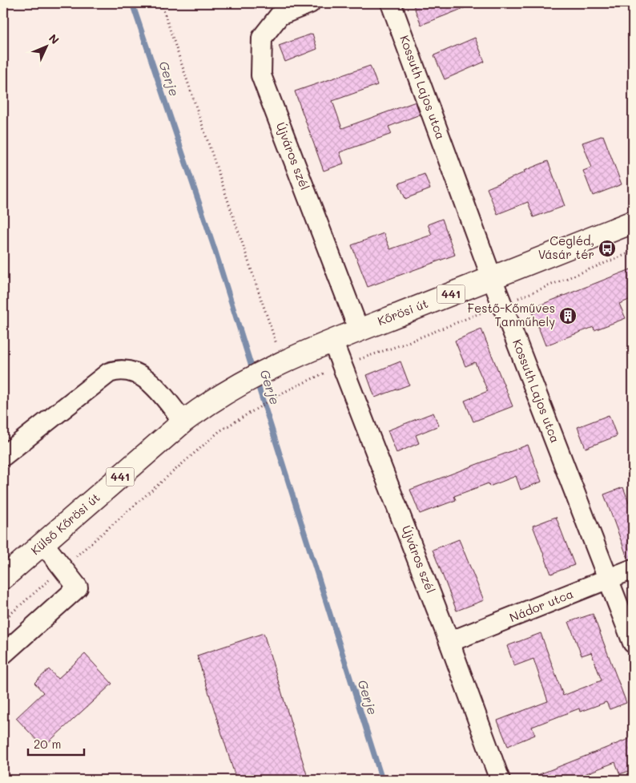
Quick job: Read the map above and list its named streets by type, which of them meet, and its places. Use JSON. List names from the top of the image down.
{
  "streets": {
    "main road": ["441", "Kőrösi út", "Külső Kőrösi út"],
    "street": ["Kossuth Lajos utca", "Újváros szél", "Nádor utca"]
  },
  "crossings": [
    ["Kossuth Lajos utca", "Kőrösi út"],
    ["Kossuth Lajos utca", "Nádor utca"],
    ["Újváros szél", "Kőrösi út"],
    ["Újváros szél", "Nádor utca"],
    ["Kőrösi út", "Külső Kőrösi út"]
  ],
  "water": ["Gerje"],
  "places": {
    "bus stop": ["Cegléd, Vásár tér"],
    "building": ["Festő-Kőműves Tanműhely"]
  },
  "scale_bar": "20 m",
  "north": "top right"
}
